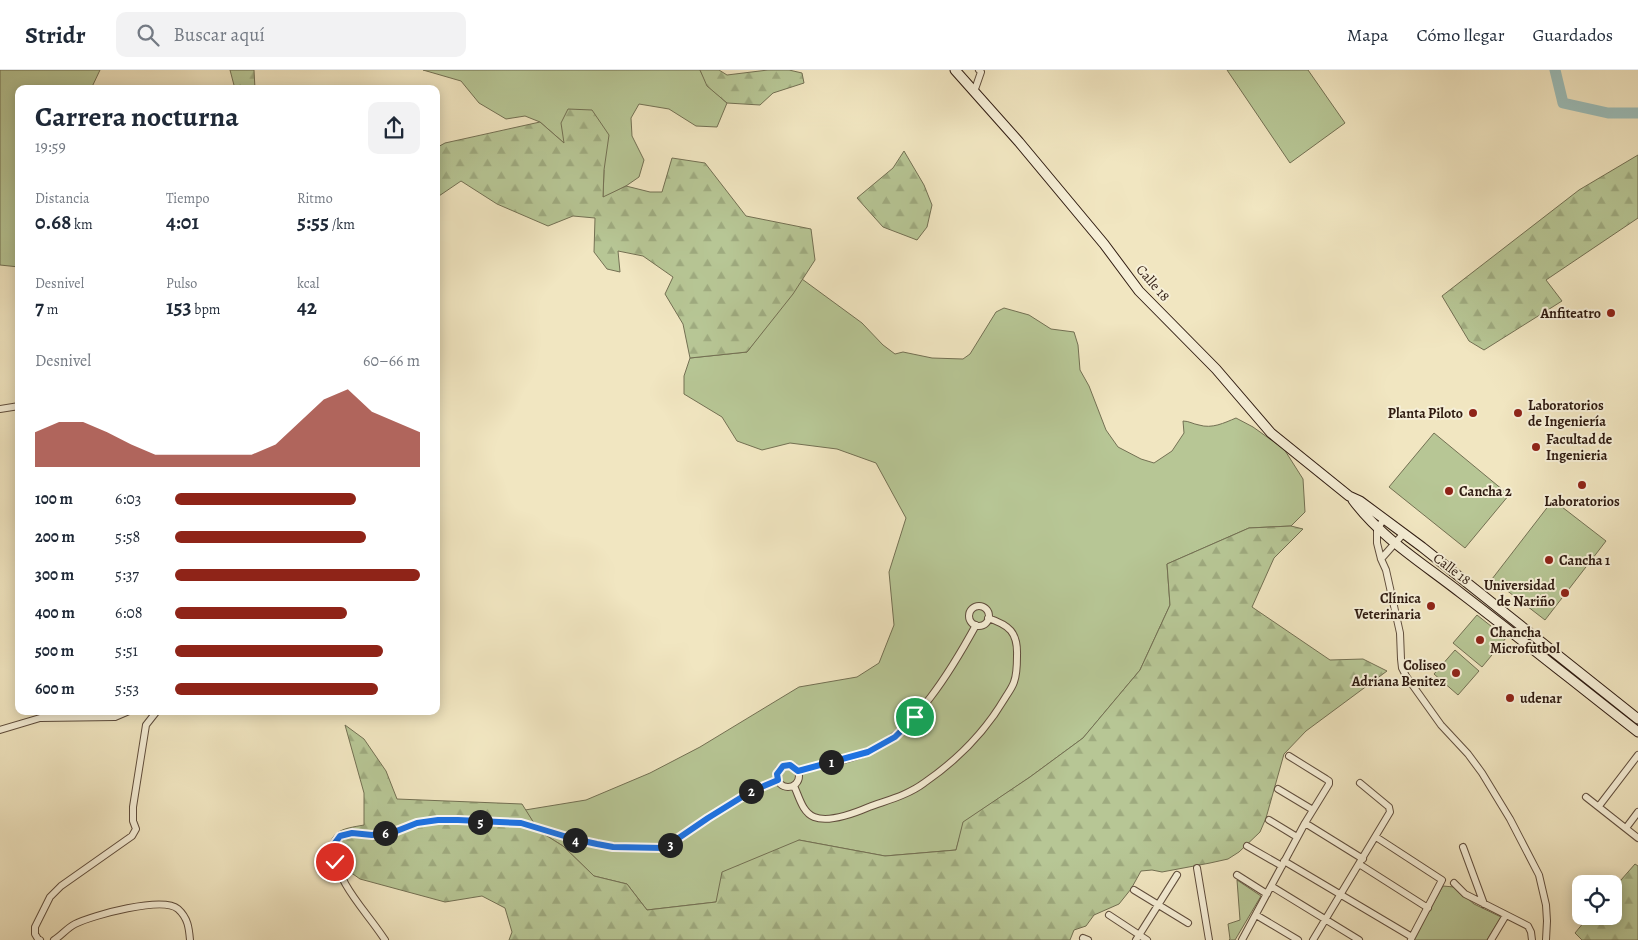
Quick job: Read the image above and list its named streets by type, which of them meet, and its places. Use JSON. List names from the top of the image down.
{
  "streets": {
    "main road": ["Calle 18"]
  },
  "places": [
    "Anfiteatro",
    "Planta Piloto",
    "Laboratorios de Ingeniería",
    "Facultad de Ingenieria",
    "Laboratorios",
    "Cancha 2",
    "Cancha 1",
    "Universidad de Nariño",
    "Clínica Veterinaria",
    "Chancha Microfutbol",
    "Coliseo Adriana Benitez",
    "udenar"
  ],
  "page": {
    "header": "Stridr",
    "search": "Buscar aquí",
    "nav": ["Mapa", "Cómo llegar", "Guardados"],
    "heading": ["Carrera nocturna", "19:59"],
    "stats": [
      ["Distancia", "0.68 km"],
      ["Tiempo", "4:01"],
      ["Ritmo", "5:55 /km"],
      ["Desnivel", "7 m"],
      ["Pulso", "153 bpm"],
      ["kcal", "42"]
    ],
    "chart": ["Desnivel", "60–66 m"],
    "list": [
      {
        "name": "100 m",
        "note": "6:03"
      },
      {
        "name": "200 m",
        "note": "5:58"
      },
      {
        "name": "300 m",
        "note": "5:37"
      },
      {
        "name": "400 m",
        "note": "6:08"
      },
      {
        "name": "500 m",
        "note": "5:51"
      },
      {
        "name": "600 m",
        "note": "5:53"
      }
    ],
    "pins": [
      "1",
      "2",
      "5",
      "6",
      "4",
      "3"
    ]
  }
}
